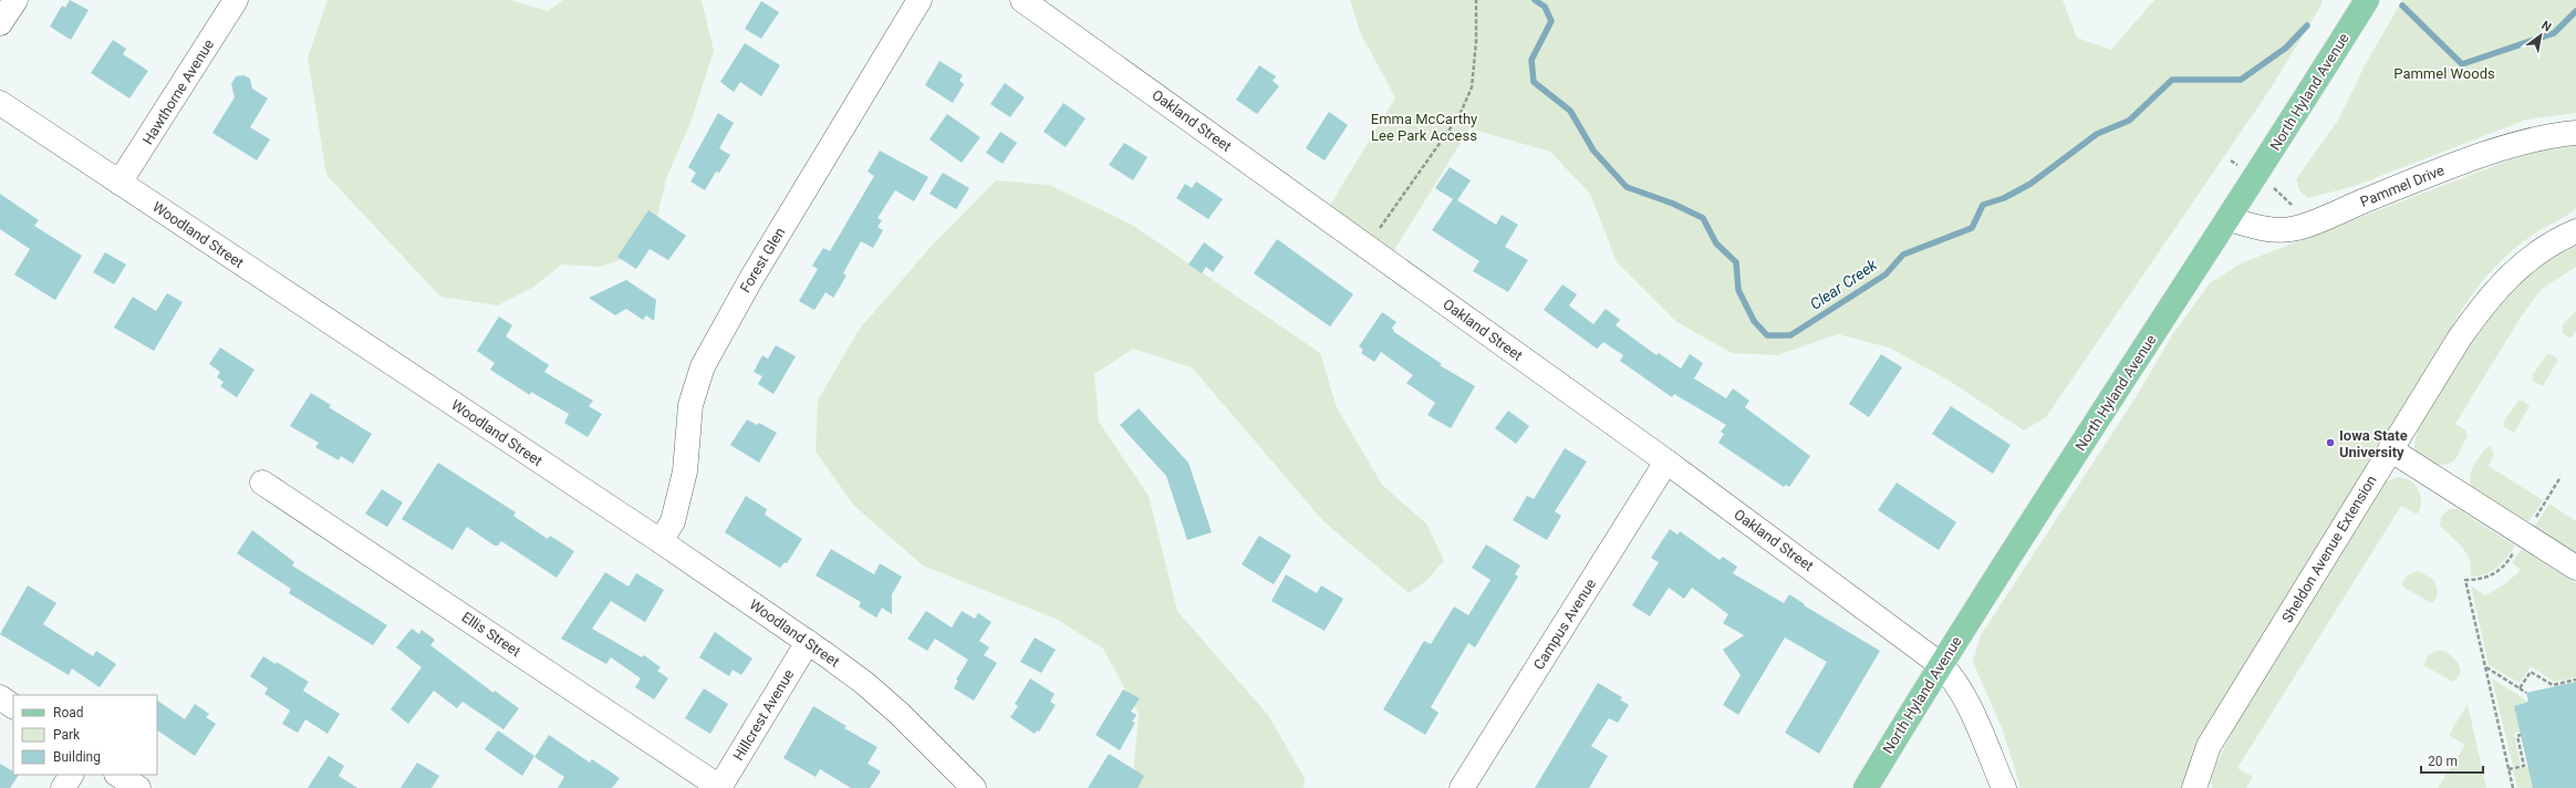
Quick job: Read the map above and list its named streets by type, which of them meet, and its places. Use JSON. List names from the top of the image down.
{
  "streets": {
    "main road": ["North Hyland Avenue"],
    "street": [
      "Hawthorne Avenue",
      "Oakland Street",
      "Pammel Drive",
      "Woodland Street",
      "Forest Glen",
      "Sheldon Avenue Extension",
      "Campus Avenue",
      "Ellis Street",
      "Hillcrest Avenue"
    ]
  },
  "crossings": [
    ["Hawthorne Avenue", "Woodland Street"],
    ["North Hyland Avenue", "Oakland Street"],
    ["North Hyland Avenue", "Pammel Drive"],
    ["Oakland Street", "Campus Avenue"],
    ["Woodland Street", "Forest Glen"],
    ["Woodland Street", "Hillcrest Avenue"],
    ["Ellis Street", "Hillcrest Avenue"]
  ],
  "water": ["Clear Creek"],
  "parks": ["Pammel Woods", "Emma McCarthy Lee Park Access"],
  "places": ["Iowa State University"],
  "legend": ["Road", "Park", "Building"],
  "scale_bar": "20 m",
  "north": "top right"
}
